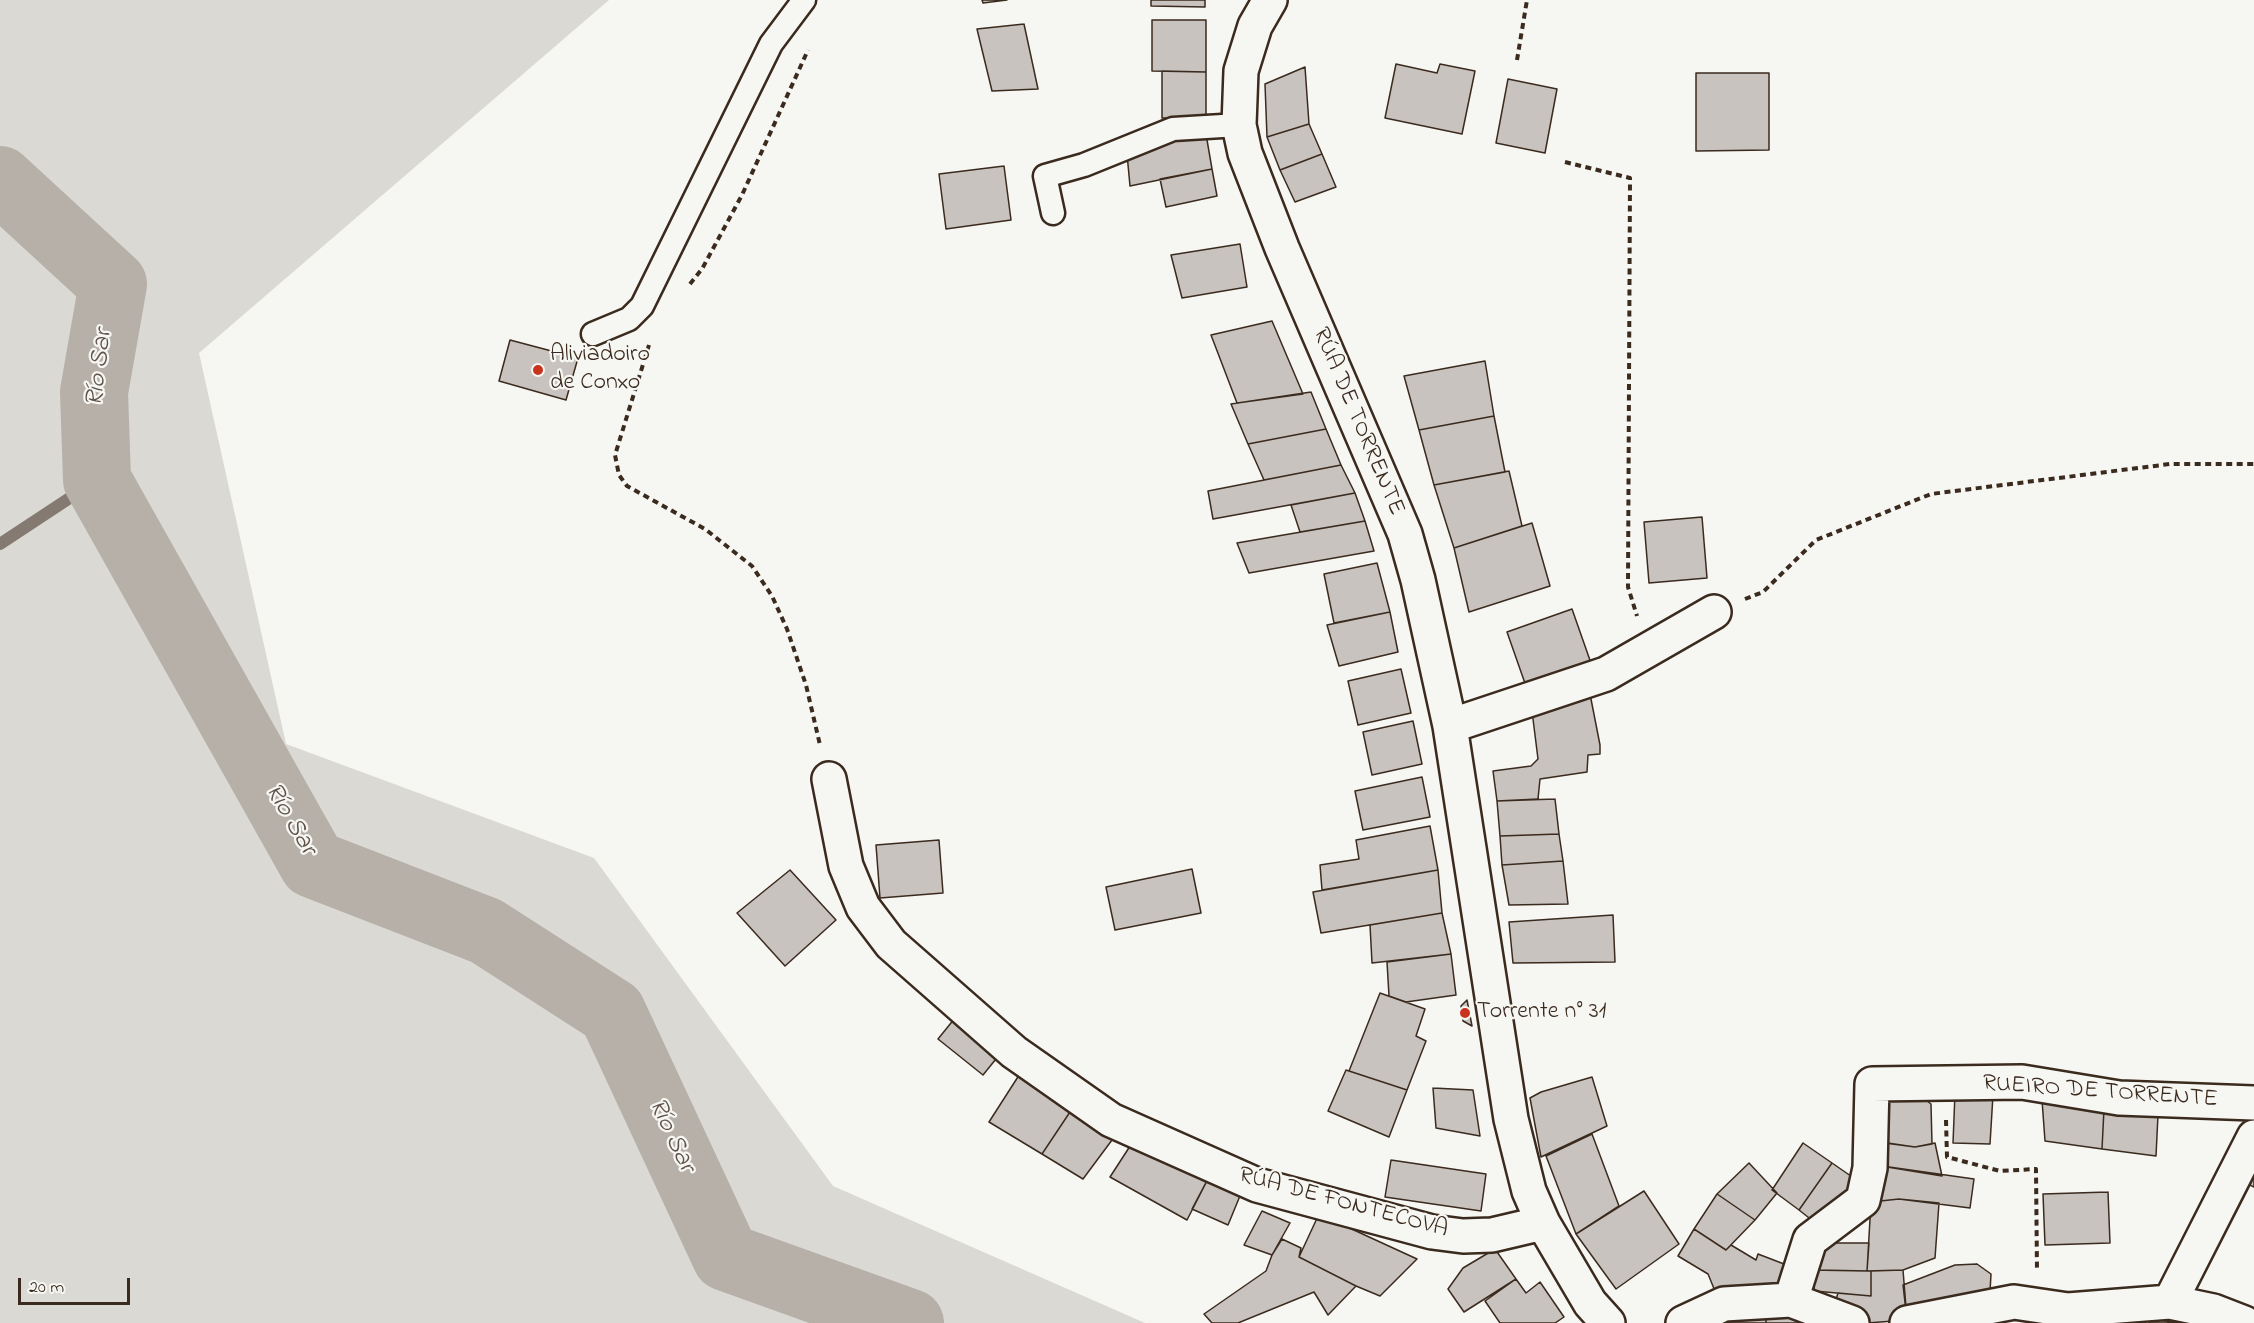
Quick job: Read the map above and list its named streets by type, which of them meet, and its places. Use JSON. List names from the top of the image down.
{
  "streets": {
    "street": ["RÚA DE TORRENTE", "RUEIRO DE TORRENTE", "RÚA DE FONTECOVA"]
  },
  "crossings": [
    ["RÚA DE TORRENTE", "RÚA DE FONTECOVA"]
  ],
  "water": ["Río Sar"],
  "places": ["Aliviadoiro de Conxo", "Torrente n° 31"],
  "scale_bar": "20 m"
}
